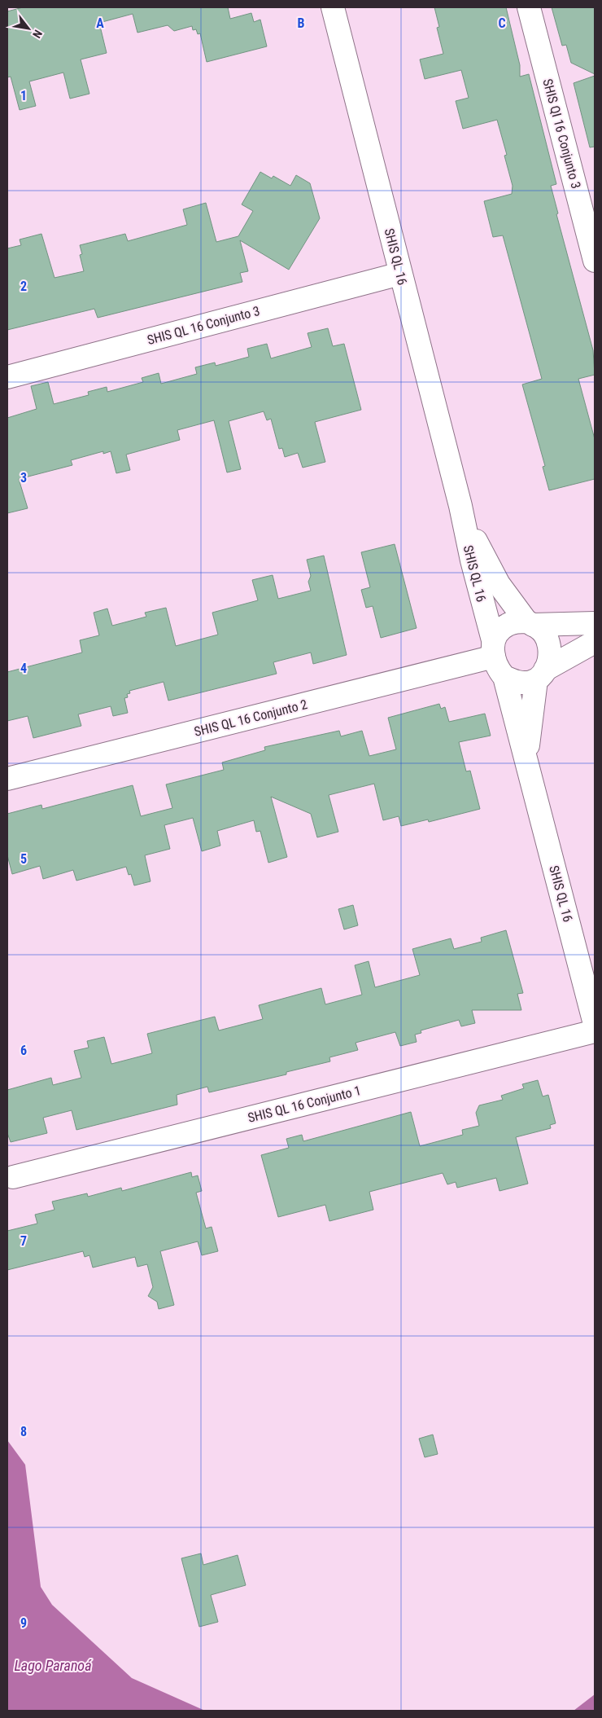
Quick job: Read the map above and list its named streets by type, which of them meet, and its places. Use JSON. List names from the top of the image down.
{
  "streets": {
    "street": [
      "SHIS QI 16 Conjunto 3",
      "SHIS QL 16",
      "SHIS QL 16 Conjunto 3",
      "SHIS QL 16 Conjunto 2",
      "SHIS QL 16 Conjunto 1"
    ]
  },
  "crossings": [
    ["SHIS QL 16", "SHIS QL 16 Conjunto 3"],
    ["SHIS QL 16", "SHIS QL 16 Conjunto 2"]
  ],
  "water": ["Lago Paranoá"],
  "north": "bottom right",
  "grid": {
    "columns": ["A", "B", "C"],
    "rows": [
      "1",
      "2",
      "3",
      "4",
      "5",
      "6",
      "7",
      "8",
      "9"
    ]
  }
}
